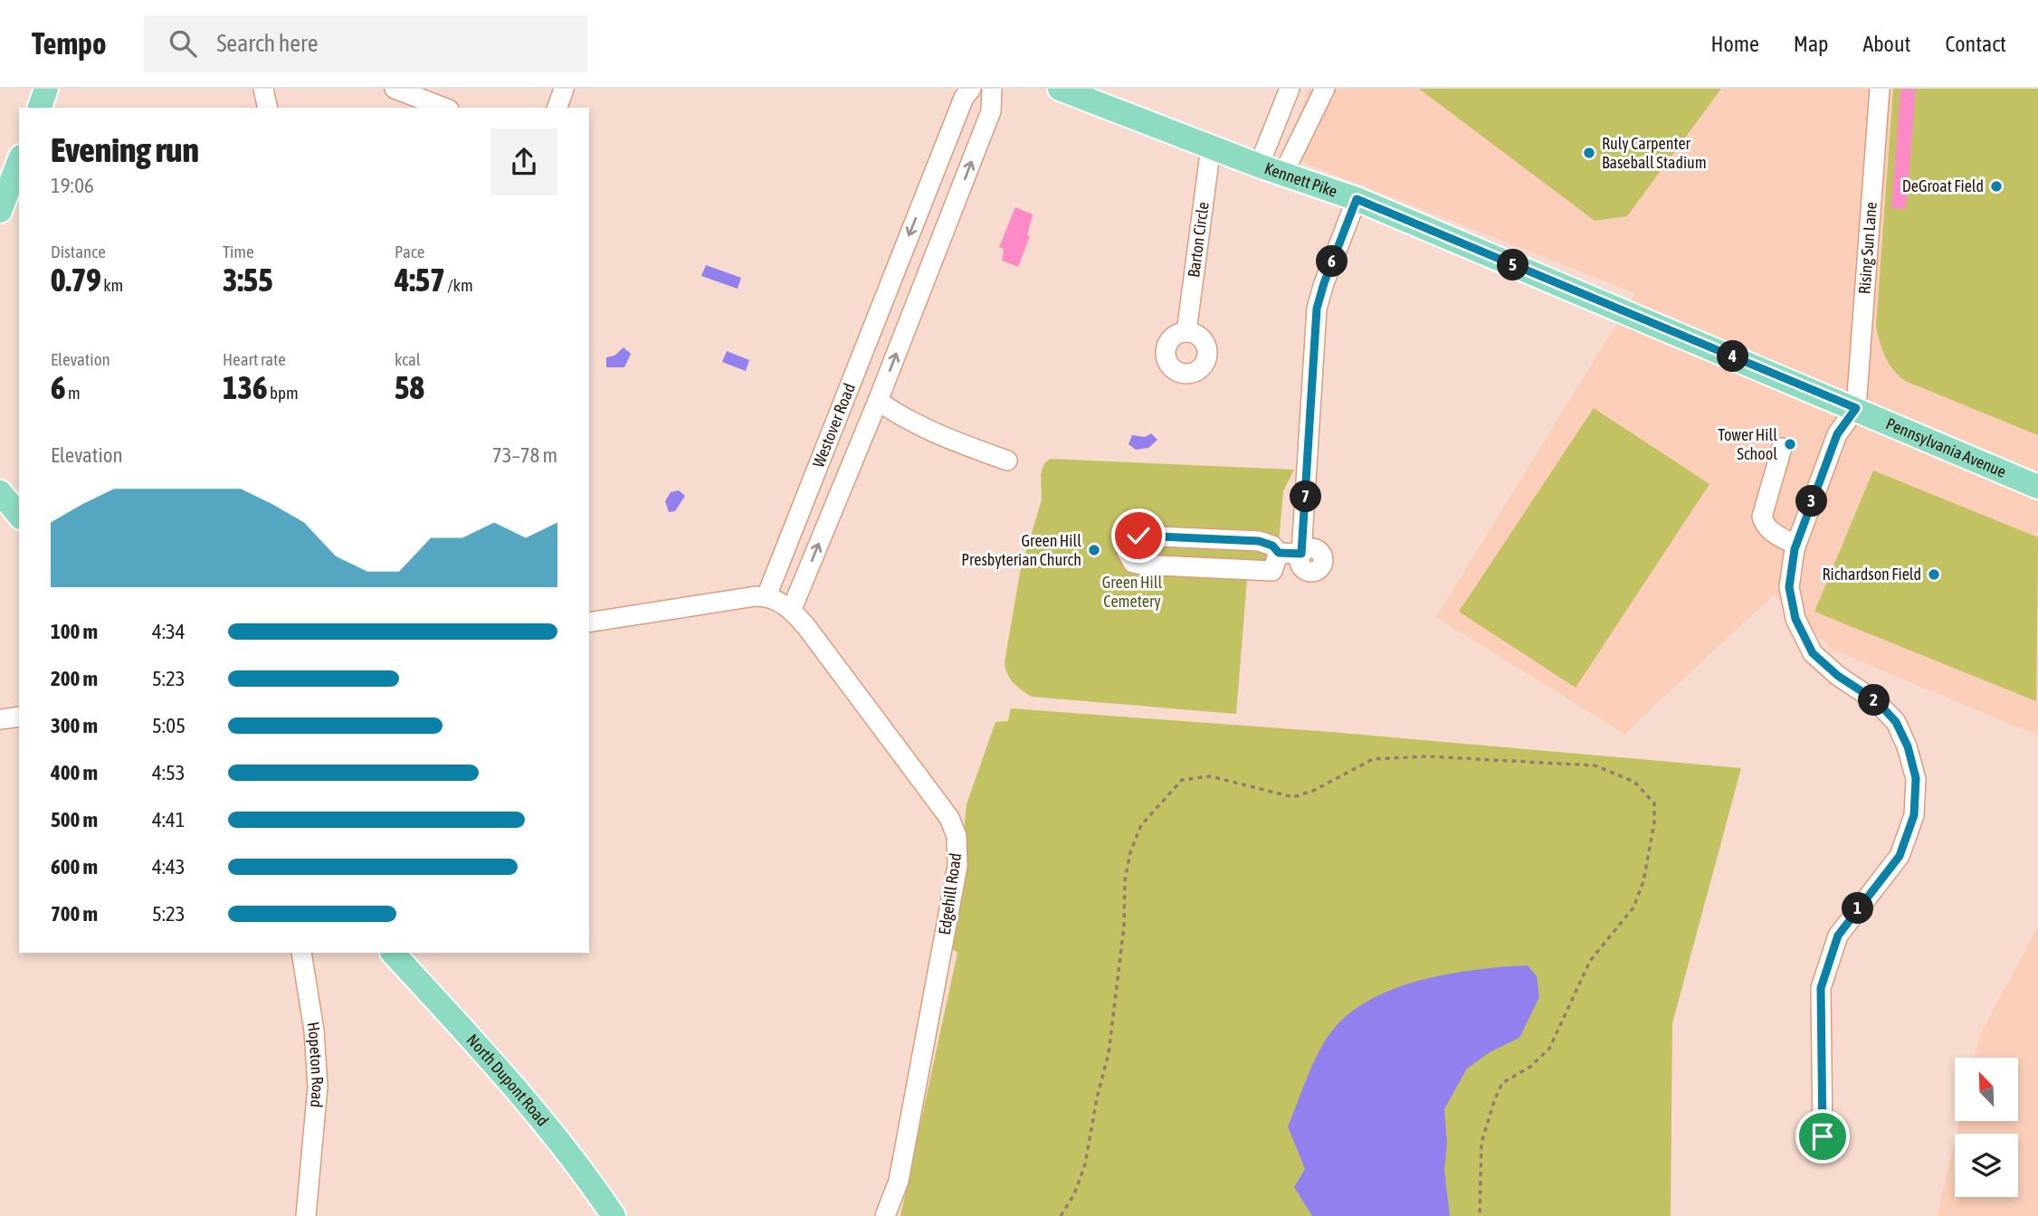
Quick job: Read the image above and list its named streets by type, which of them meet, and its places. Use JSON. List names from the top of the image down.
{
  "streets": {
    "main road": ["Kennett Pike", "Pennsylvania Avenue", "North Dupont Road"],
    "street": [
      "Barton Circle",
      "Rising Sun Lane",
      "Westover Road",
      "Edgehill Road",
      "Hopeton Road"
    ]
  },
  "crossings": [
    ["Kennett Pike", "Barton Circle"],
    ["Kennett Pike", "Rising Sun Lane"],
    ["Kennett Pike", "Pennsylvania Avenue"],
    ["Rising Sun Lane", "Pennsylvania Avenue"],
    ["Westover Road", "Edgehill Road"]
  ],
  "parks": ["Green Hill Cemetery"],
  "places": [
    "Ruly Carpenter Baseball Stadium",
    "DeGroat Field",
    "Tower Hill School",
    "Green Hill Presbyterian Church",
    "Richardson Field"
  ],
  "north": "top left",
  "page": {
    "header": "Tempo",
    "search": "Search here",
    "nav": [
      "Home",
      "Map",
      "About",
      "Contact"
    ],
    "heading": ["Evening run", "19:06"],
    "stats": [
      ["Distance", "0.79 km"],
      ["Time", "3:55"],
      ["Pace", "4:57 /km"],
      ["Elevation", "6 m"],
      ["Heart rate", "136 bpm"],
      ["kcal", "58"]
    ],
    "pins": [
      "6",
      "5",
      "4",
      "7",
      "3",
      "2",
      "1"
    ],
    "chart": ["Elevation", "73–78 m"],
    "list": [
      {
        "name": "100 m",
        "note": "4:34"
      },
      {
        "name": "200 m",
        "note": "5:23"
      },
      {
        "name": "300 m",
        "note": "5:05"
      },
      {
        "name": "400 m",
        "note": "4:53"
      },
      {
        "name": "500 m",
        "note": "4:41"
      },
      {
        "name": "600 m",
        "note": "4:43"
      },
      {
        "name": "700 m",
        "note": "5:23"
      }
    ]
  }
}
